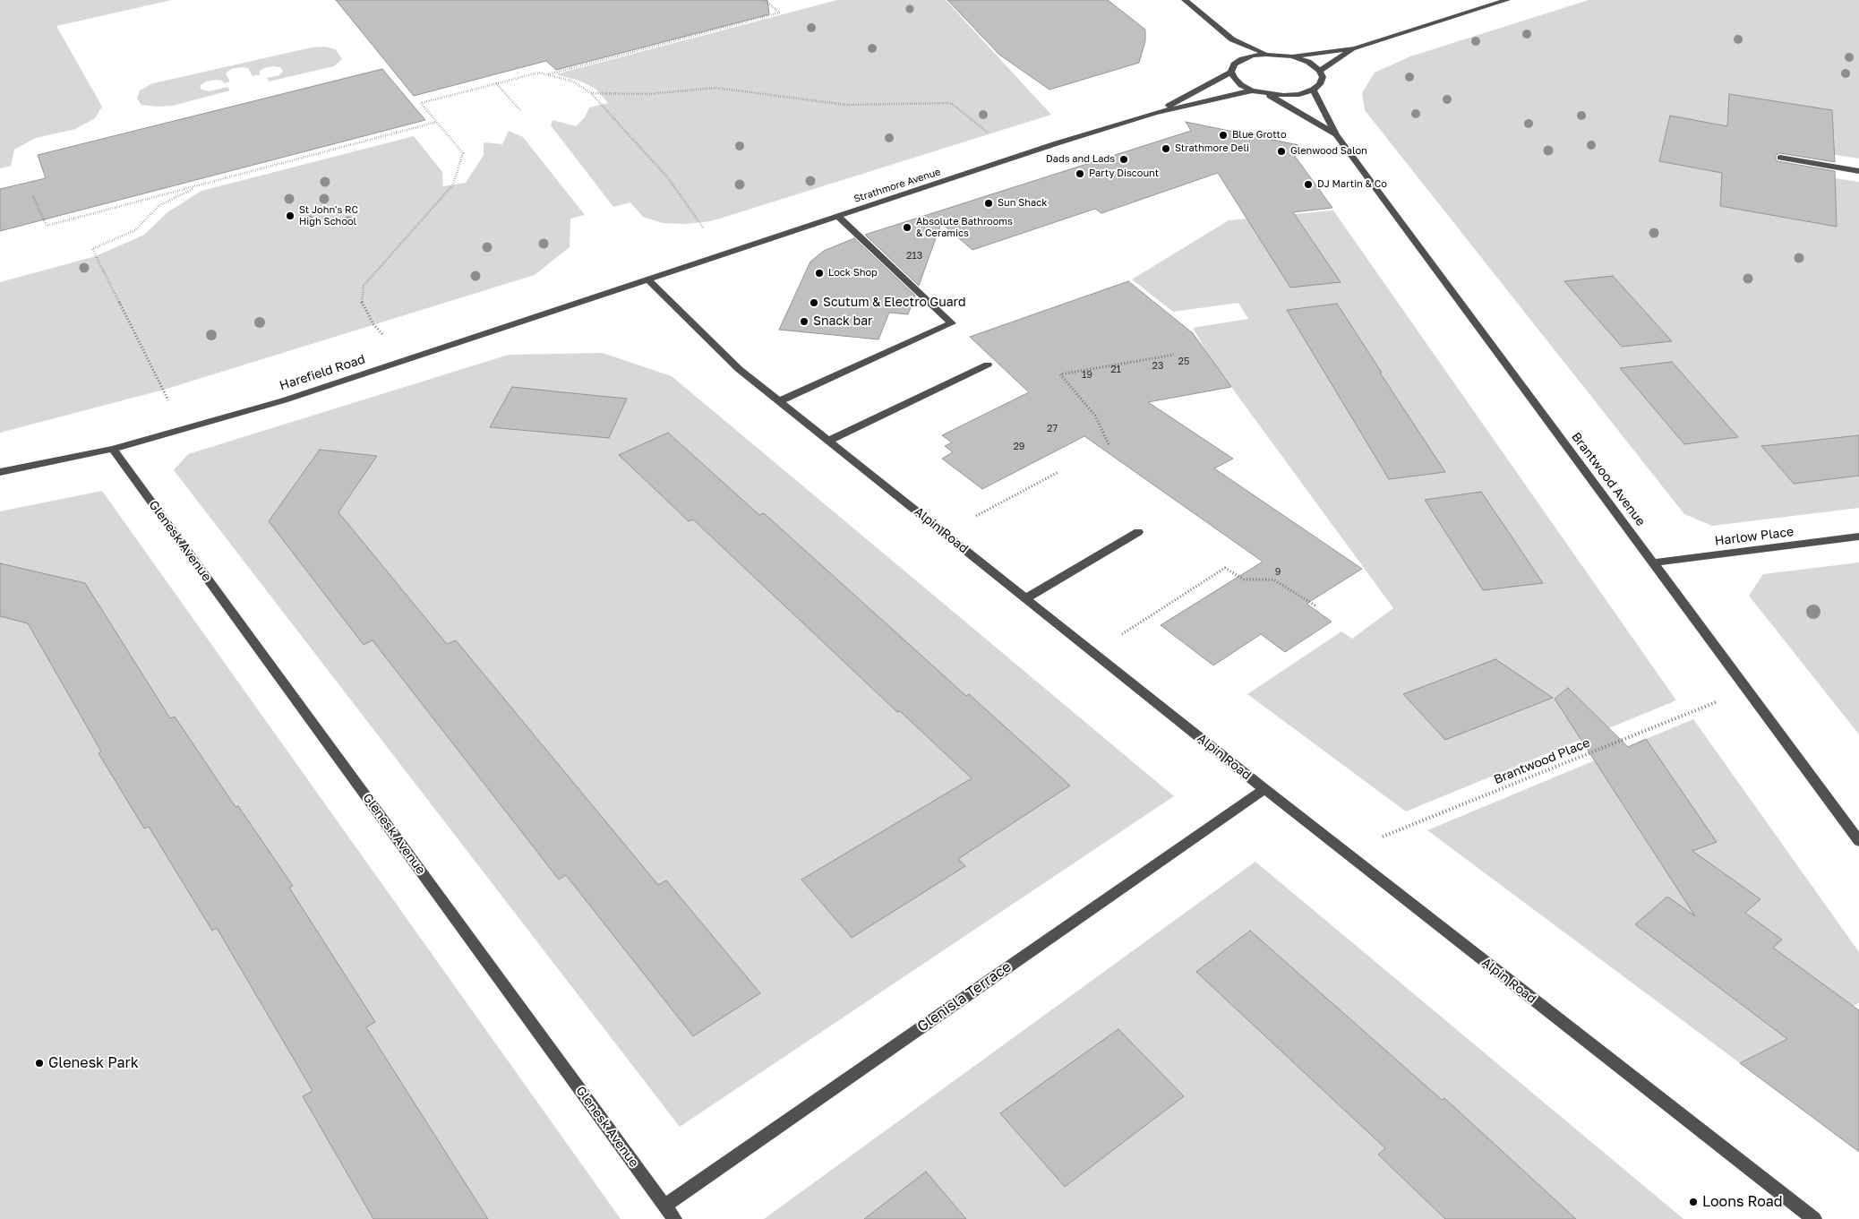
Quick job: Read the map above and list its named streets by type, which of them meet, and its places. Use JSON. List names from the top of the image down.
{
  "streets": {
    "street": [
      "Strathmore Avenue",
      "Harefield Road",
      "Brantwood Avenue",
      "Alpin Road",
      "Harlow Place",
      "Glenesk Avenue",
      "Glenisla Terrace"
    ],
    "path": ["Brantwood Place"]
  },
  "crossings": [
    ["Strathmore Avenue", "Harefield Road"],
    ["Strathmore Avenue", "Brantwood Avenue"],
    ["Strathmore Avenue", "Alpin Road"],
    ["Harefield Road", "Alpin Road"],
    ["Harefield Road", "Glenesk Avenue"],
    ["Brantwood Avenue", "Harlow Place"],
    ["Brantwood Avenue", "Brantwood Place"],
    ["Alpin Road", "Brantwood Place"],
    ["Alpin Road", "Glenisla Terrace"],
    ["Glenesk Avenue", "Glenisla Terrace"]
  ],
  "places": [
    "Blue Grotto",
    "Strathmore Deli",
    "Glenwood Salon",
    "Dads and Lads",
    "Party Discount",
    "DJ Martin & Co",
    "Sun Shack",
    "St John's RC High School",
    "Absolute Bathrooms & Ceramics",
    "Lock Shop",
    "Scutum & Electro Guard",
    "Snack bar",
    "Glenesk Park",
    "Loons Road"
  ],
  "house_numbers": [
    "213",
    "25",
    "23",
    "21",
    "19",
    "27",
    "29",
    "9"
  ]
}
